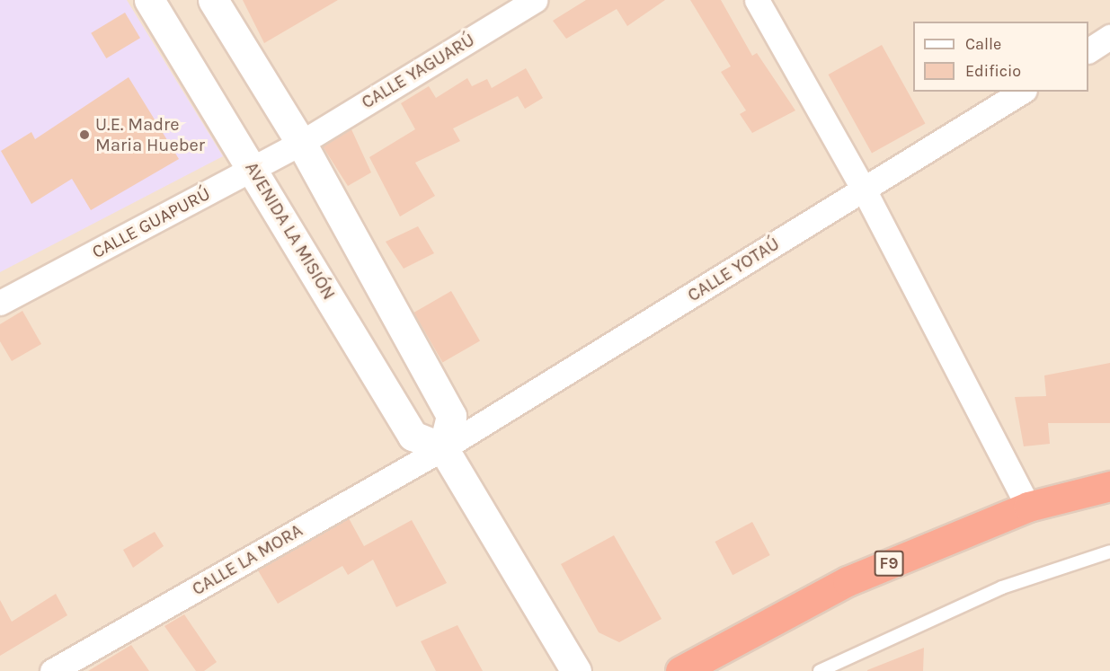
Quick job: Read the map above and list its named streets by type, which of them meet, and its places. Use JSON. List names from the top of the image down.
{
  "streets": {
    "highway": ["F9"],
    "main road": ["AVENIDA LA MISIÓN"],
    "street": [
      "CALLE YAGUARÚ",
      "CALLE GUAPURÚ",
      "CALLE YOTAÚ",
      "CALLE LA MORA"
    ]
  },
  "crossings": [
    ["CALLE YAGUARÚ", "CALLE GUAPURÚ"],
    ["CALLE GUAPURÚ", "AVENIDA LA MISIÓN"],
    ["AVENIDA LA MISIÓN", "CALLE YOTAÚ"],
    ["AVENIDA LA MISIÓN", "CALLE LA MORA"],
    ["CALLE YOTAÚ", "CALLE LA MORA"]
  ],
  "places": ["U.E. Madre Maria Hueber"],
  "legend": ["Calle", "Edificio"]
}
